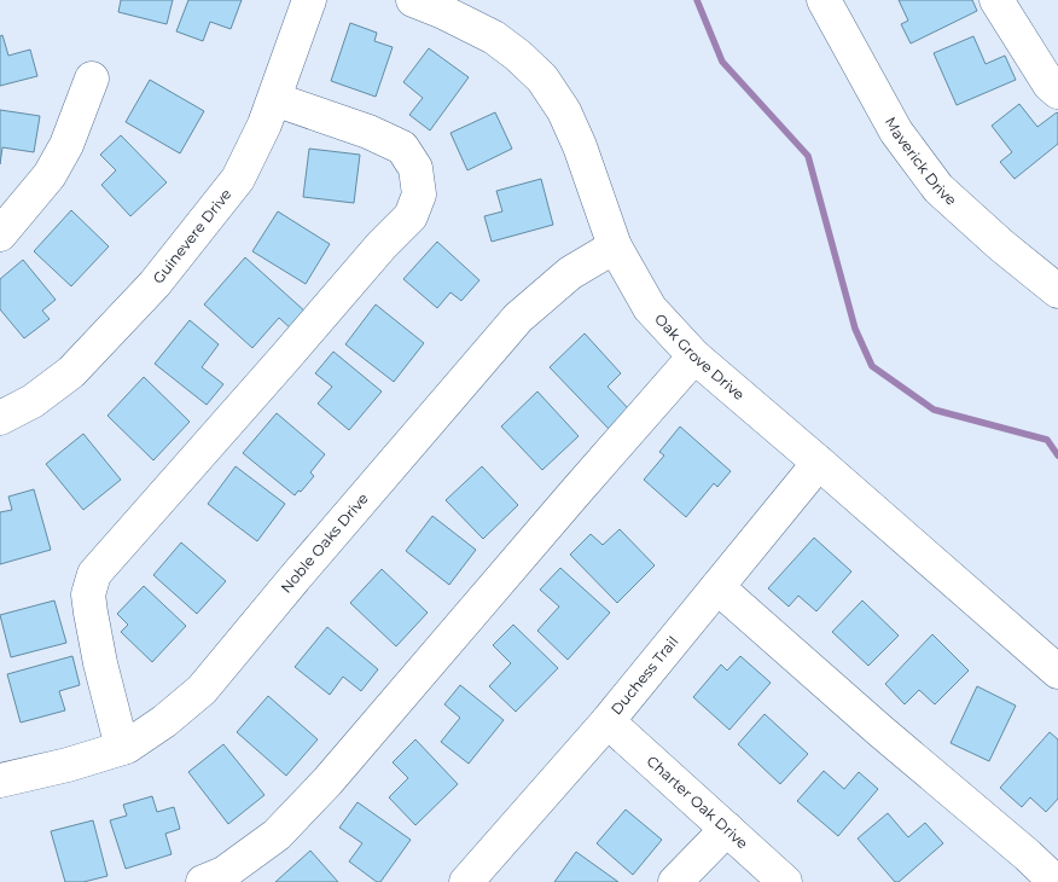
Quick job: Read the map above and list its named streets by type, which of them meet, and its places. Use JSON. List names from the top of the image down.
{
  "streets": {
    "street": [
      "Maverick Drive",
      "Guinevere Drive",
      "Oak Grove Drive",
      "Noble Oaks Drive",
      "Duchess Trail",
      "Charter Oak Drive"
    ]
  },
  "crossings": [
    ["Oak Grove Drive", "Noble Oaks Drive"],
    ["Oak Grove Drive", "Duchess Trail"],
    ["Duchess Trail", "Charter Oak Drive"]
  ]
}
